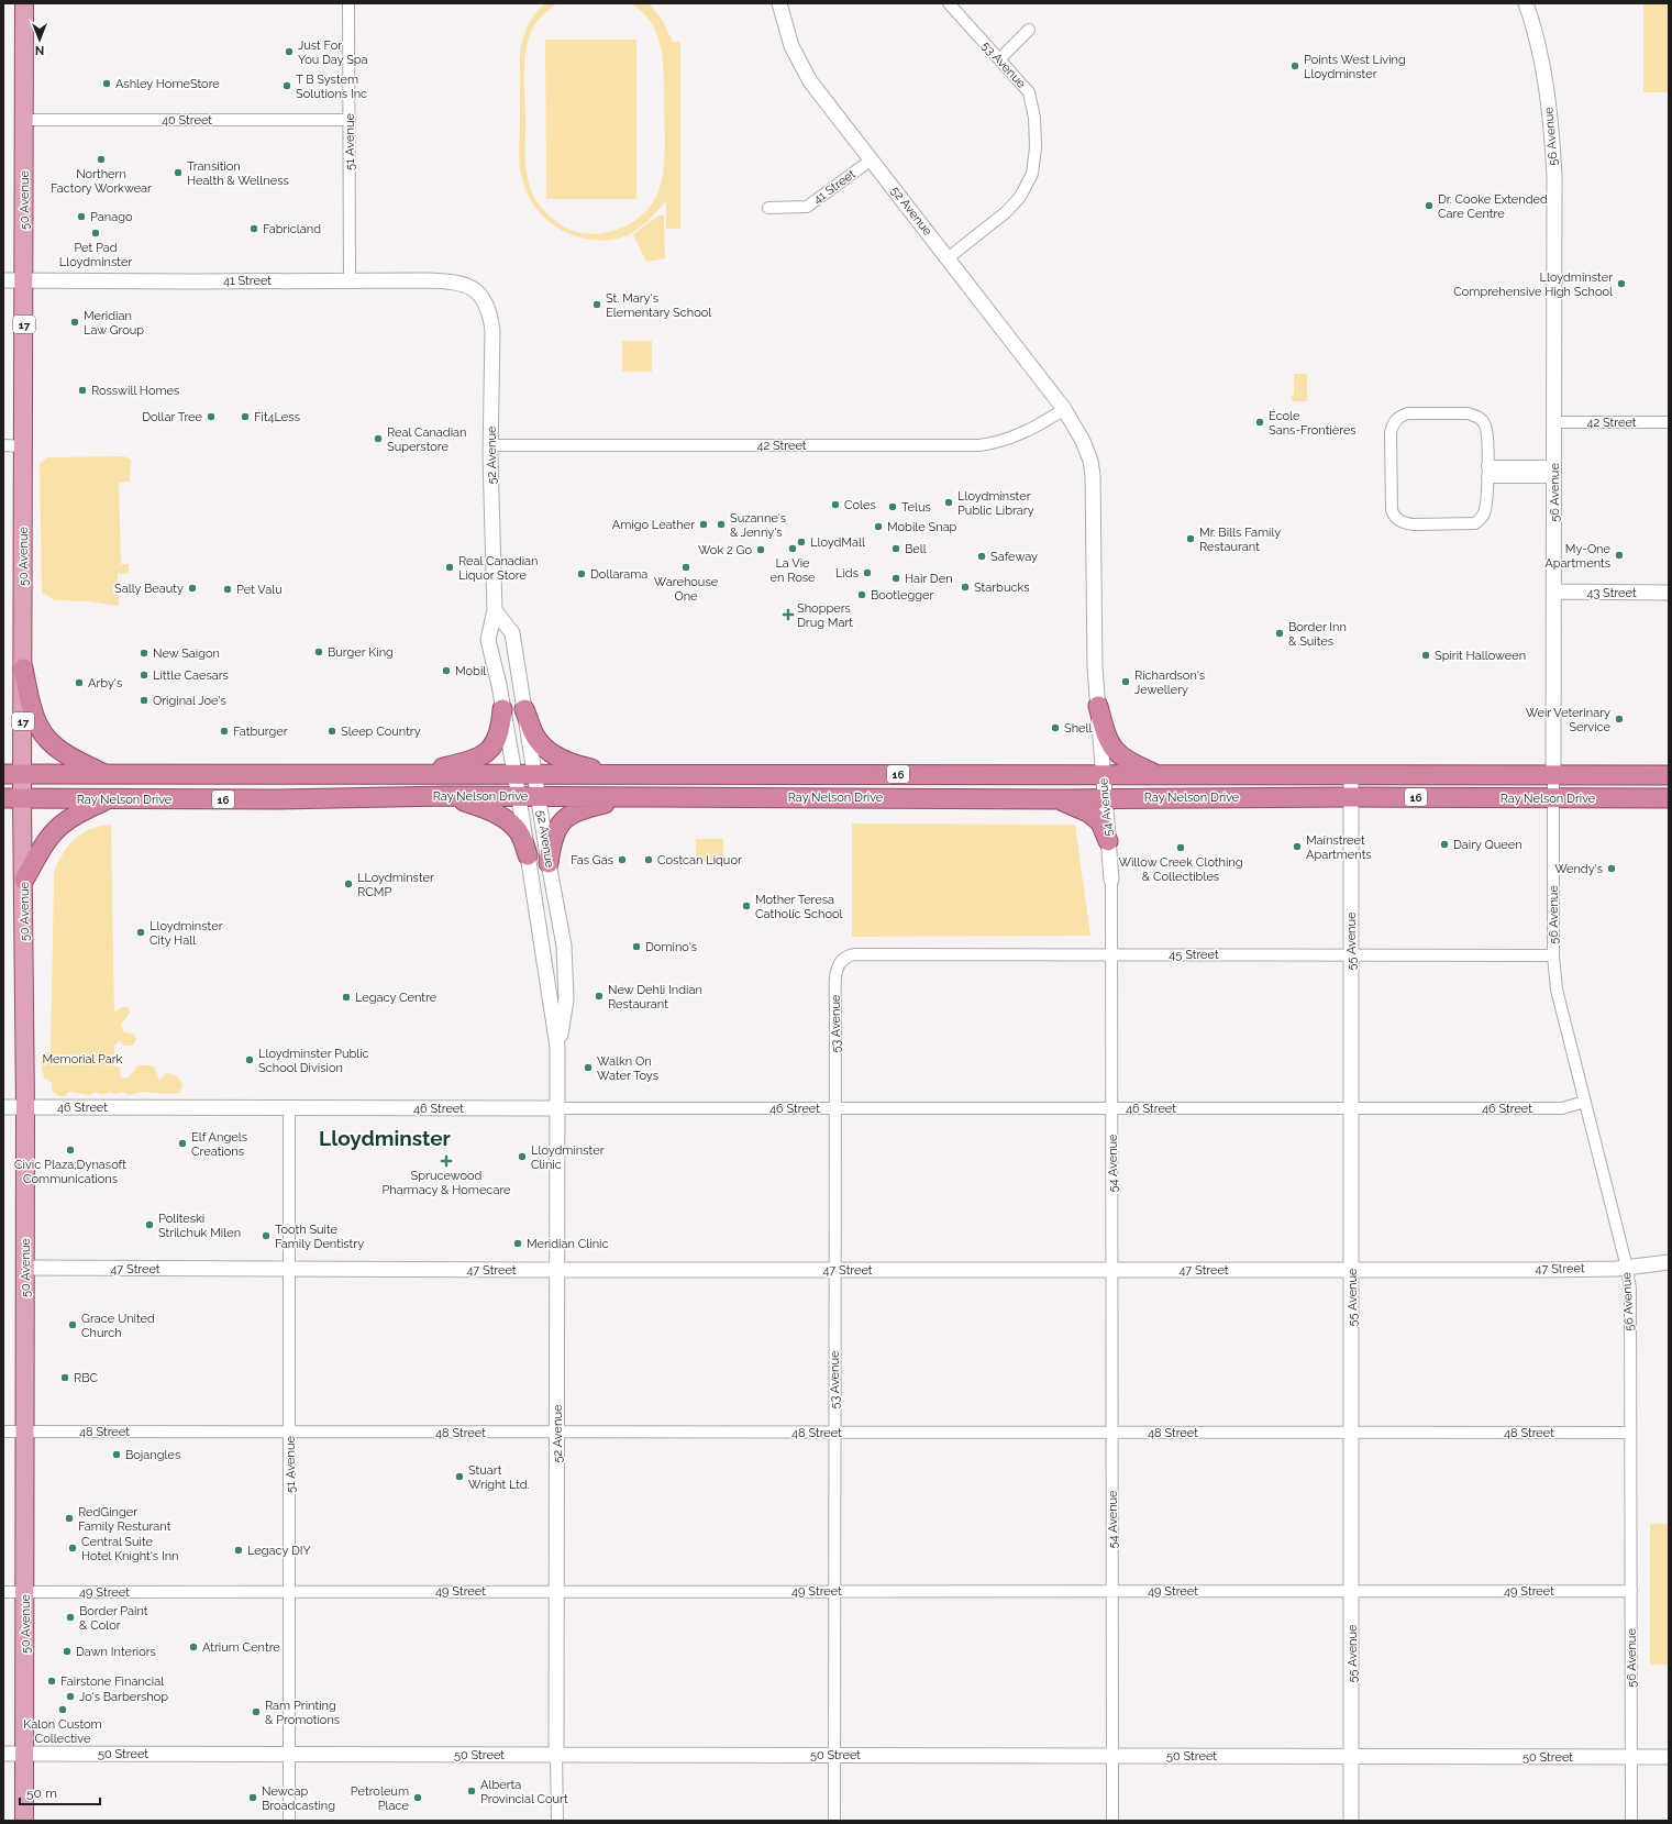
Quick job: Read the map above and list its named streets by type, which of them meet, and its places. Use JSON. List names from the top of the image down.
{
  "streets": {
    "highway": ["16", "Ray Nelson Drive"],
    "main road": ["50 Avenue", "17"],
    "street": [
      "53 Avenue",
      "40 Street",
      "56 Avenue",
      "51 Avenue",
      "41 Street",
      "52 Avenue",
      "42 Street",
      "43 Street",
      "54 Avenue",
      "55 Avenue",
      "45 Street",
      "46 Street",
      "47 Street",
      "48 Street",
      "49 Street",
      "50 Street"
    ]
  },
  "crossings": [
    ["53 Avenue", "52 Avenue"],
    ["53 Avenue", "45 Street"],
    ["53 Avenue", "46 Street"],
    ["53 Avenue", "47 Street"],
    ["53 Avenue", "48 Street"],
    ["53 Avenue", "49 Street"],
    ["53 Avenue", "50 Street"],
    ["40 Street", "51 Avenue"],
    ["40 Street", "50 Avenue"],
    ["56 Avenue", "42 Street"],
    ["56 Avenue", "43 Street"],
    ["56 Avenue", "Ray Nelson Drive"],
    ["56 Avenue", "45 Street"],
    ["56 Avenue", "46 Street"],
    ["56 Avenue", "47 Street"],
    ["56 Avenue", "48 Street"],
    ["56 Avenue", "49 Street"],
    ["56 Avenue", "50 Street"],
    ["51 Avenue", "41 Street"],
    ["51 Avenue", "46 Street"],
    ["51 Avenue", "47 Street"],
    ["51 Avenue", "48 Street"],
    ["51 Avenue", "49 Street"],
    ["51 Avenue", "50 Street"],
    ["41 Street", "50 Avenue"],
    ["41 Street", "52 Avenue"],
    ["50 Avenue", "Ray Nelson Drive"],
    ["50 Avenue", "46 Street"],
    ["50 Avenue", "47 Street"],
    ["50 Avenue", "48 Street"],
    ["50 Avenue", "49 Street"],
    ["50 Avenue", "50 Street"],
    ["52 Avenue", "42 Street"],
    ["52 Avenue", "Ray Nelson Drive"],
    ["52 Avenue", "54 Avenue"],
    ["52 Avenue", "46 Street"],
    ["52 Avenue", "47 Street"],
    ["52 Avenue", "48 Street"],
    ["52 Avenue", "49 Street"],
    ["52 Avenue", "50 Street"],
    ["42 Street", "54 Avenue"],
    ["Ray Nelson Drive", "54 Avenue"],
    ["Ray Nelson Drive", "55 Avenue"],
    ["54 Avenue", "45 Street"],
    ["54 Avenue", "46 Street"],
    ["54 Avenue", "47 Street"],
    ["54 Avenue", "48 Street"],
    ["54 Avenue", "49 Street"],
    ["54 Avenue", "50 Street"],
    ["55 Avenue", "45 Street"],
    ["55 Avenue", "46 Street"],
    ["55 Avenue", "47 Street"],
    ["55 Avenue", "48 Street"],
    ["55 Avenue", "49 Street"],
    ["55 Avenue", "50 Street"]
  ],
  "districts": ["Lloydminster"],
  "parks": ["Memorial Park"],
  "places": {
    "other": [
      "Just For You Day Spa",
      "Points West Living Lloydminster",
      "Ashley HomeStore",
      "T B System Solutions Inc",
      "Northern Factory Workwear",
      "Transition Health & Wellness",
      "Dr. Cooke Extended Care Centre",
      "Panago",
      "Fabricland",
      "Pet Pad Lloydminster",
      "Lloydminster Comprehensive High School",
      "St. Mary's Elementary School",
      "Meridian Law Group",
      "Rosswill Homes",
      "Dollar Tree",
      "Fit4Less",
      "École Sans-Frontières",
      "Real Canadian Superstore",
      "Lloydminster Public Library",
      "Coles",
      "Telus",
      "Amigo Leather",
      "Suzanne's & Jenny's",
      "Mobile Snap",
      "Mr. Bills Family Restaurant",
      "LloydMall",
      "La Vie en Rose",
      "Bell",
      "Wok 2 Go",
      "My-One Apartments",
      "Safeway",
      "Real Canadian Liquor Store",
      "Warehouse One",
      "Lids",
      "Dollarama",
      "Hair Den",
      "Starbucks",
      "Sally Beauty",
      "Pet Valu",
      "Bootlegger",
      "Border Inn & Suites",
      "Burger King",
      "New Saigon",
      "Spirit Halloween",
      "Mobil",
      "Little Caesars",
      "Richardson's Jewellery",
      "Arby's",
      "Original Joe's",
      "Weir Veterinary Service",
      "Shell",
      "Fatburger",
      "Sleep Country",
      "Dairy Queen",
      "Mainstreet Apartments",
      "Willow Creek Clothing & Collectibles",
      "Fas Gas",
      "Costcan Liquor",
      "Wendy's",
      "LLoydminster RCMP",
      "Mother Teresa Catholic School",
      "Lloydminster City Hall",
      "Domino's",
      "New Dehli Indian Restaurant",
      "Legacy Centre",
      "Lloydminster Public School Division",
      "Walkn On Water Toys",
      "Elf Angels Creations",
      "Civic Plaza;Dynasoft Communications",
      "Lloydminster Clinic",
      "Politeski Strilchuk Milen",
      "Tooth Suite Family Dentistry",
      "Meridian Clinic",
      "Grace United Church",
      "RBC",
      "Bojangles",
      "Stuart Wright Ltd.",
      "RedGinger Family Resturant",
      "Central Suite Hotel Knight's Inn",
      "Legacy DIY",
      "Border Paint & Color",
      "Atrium Centre",
      "Dawn Interiors",
      "Fairstone Financial",
      "Jo's Barbershop",
      "Kalon Custom Collective",
      "Ram Printing & Promotions",
      "Alberta Provincial Court",
      "Newcap Broadcasting",
      "Petroleum Place"
    ],
    "health": ["Shoppers Drug Mart", "Sprucewood Pharmacy & Homecare"]
  },
  "scale_bar": "50 m",
  "north": "bottom"
}
